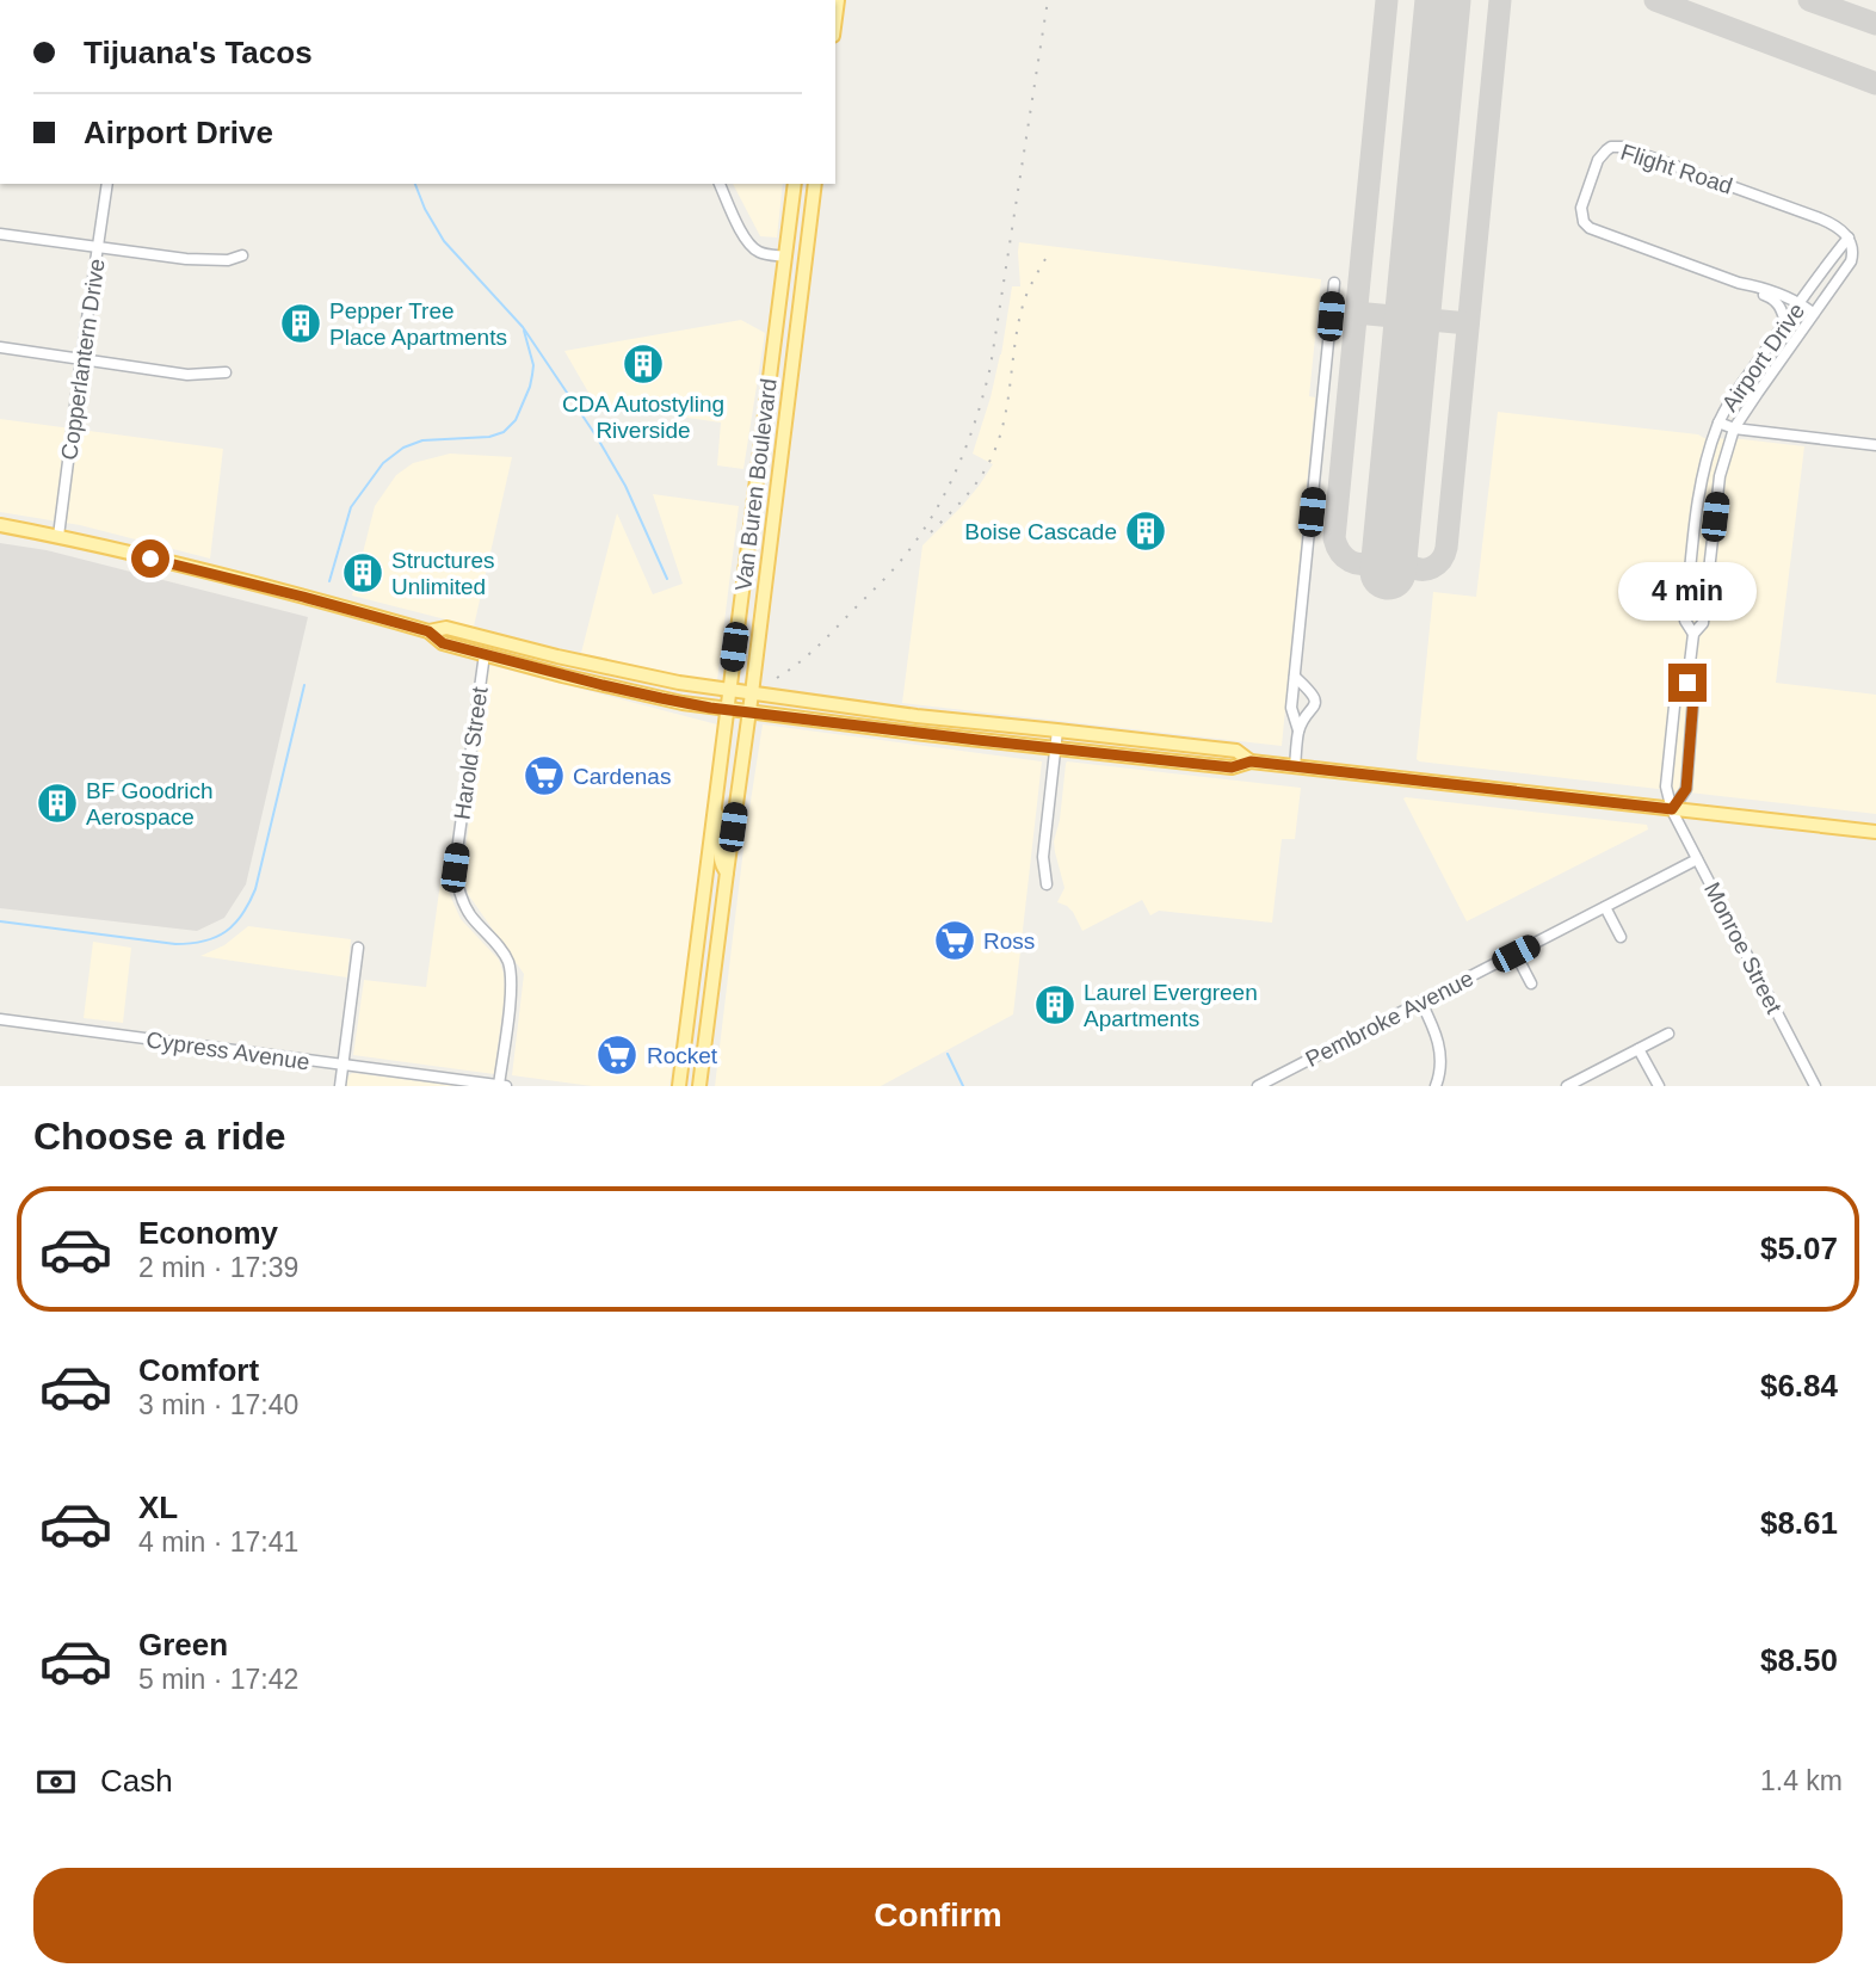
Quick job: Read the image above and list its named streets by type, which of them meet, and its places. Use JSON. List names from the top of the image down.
{
  "streets": {
    "main road": ["Van Buren Boulevard"],
    "street": [
      "Flight Road",
      "Airport Drive",
      "Copperlantern Drive",
      "Harold Street",
      "Monroe Street",
      "Pembroke Avenue",
      "Cypress Avenue"
    ]
  },
  "crossings": [
    ["Flight Road", "Airport Drive"],
    ["Airport Drive", "Monroe Street"],
    ["Harold Street", "Cypress Avenue"],
    ["Monroe Street", "Pembroke Avenue"]
  ],
  "places": {
    "building": [
      "Pepper Tree Place Apartments",
      "CDA Autostyling Riverside",
      "Boise Cascade",
      "Structures Unlimited",
      "BF Goodrich Aerospace",
      "Laurel Evergreen Apartments"
    ],
    "supermarket": ["Cardenas", "Ross", "Rocket"]
  },
  "page": {
    "banner": ["Tijuana's Tacos", "Airport Drive"],
    "bubble": "4 min",
    "heading": "Choose a ride",
    "list": [
      {
        "name": "Economy",
        "note": "2 min · 17:39",
        "value": "$5.07"
      },
      {
        "name": "Comfort",
        "note": "3 min · 17:40",
        "value": "$6.84"
      },
      {
        "name": "XL",
        "note": "4 min · 17:41",
        "value": "$8.61"
      },
      {
        "name": "Green",
        "note": "5 min · 17:42",
        "value": "$8.50"
      }
    ],
    "pay": ["Cash", "1.4 km"],
    "buttons": "Confirm"
  }
}
